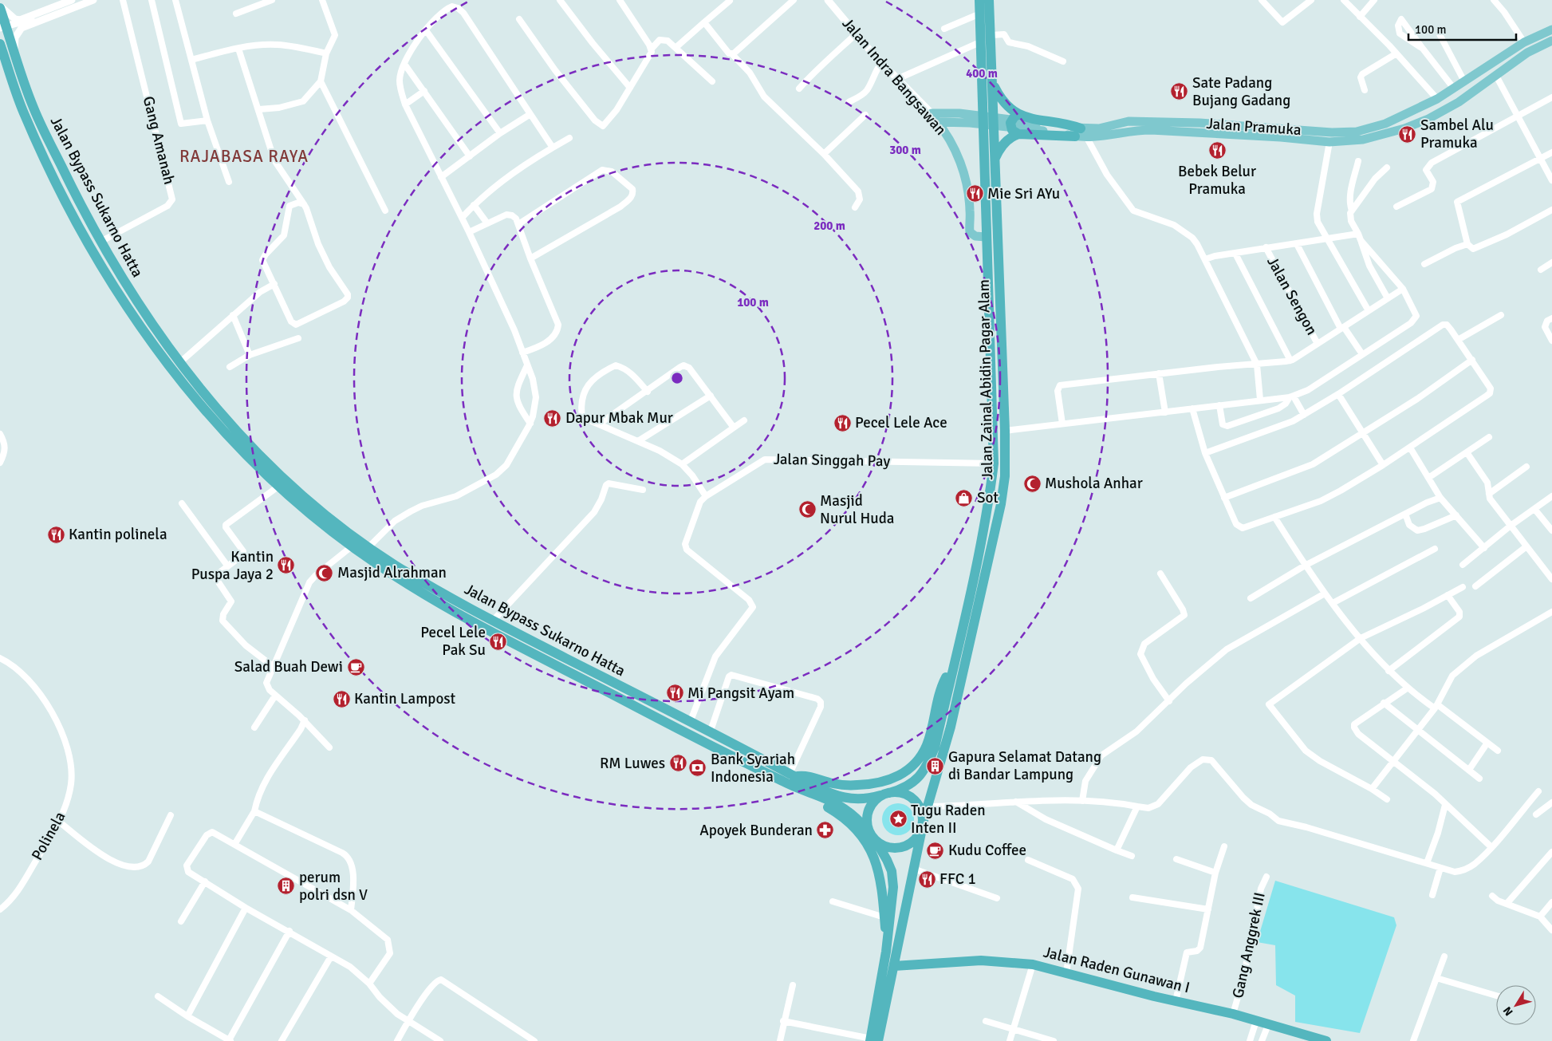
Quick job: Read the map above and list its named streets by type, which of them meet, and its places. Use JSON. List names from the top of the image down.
{
  "streets": {
    "highway": ["Jalan Bypass Sukarno Hatta", "Jalan Zainal Abidin Pagar Alam", "Jalan Raden Gunawan I"],
    "main road": ["Jalan Indra Bangsawan", "Jalan Pramuka"],
    "street": [
      "Gang Amanah",
      "Jalan Sengon",
      "Jalan Singgah Pay",
      "Polinela",
      "Gang Anggrek III"
    ]
  },
  "crossings": [
    ["Jalan Indra Bangsawan", "Jalan Pramuka"],
    ["Jalan Indra Bangsawan", "Jalan Zainal Abidin Pagar Alam"],
    ["Gang Amanah", "Jalan Bypass Sukarno Hatta"],
    ["Jalan Bypass Sukarno Hatta", "Jalan Zainal Abidin Pagar Alam"],
    ["Jalan Bypass Sukarno Hatta", "Jalan Singgah Pay"],
    ["Jalan Zainal Abidin Pagar Alam", "Jalan Singgah Pay"],
    ["Jalan Zainal Abidin Pagar Alam", "Jalan Raden Gunawan I"],
    ["Gang Anggrek III", "Jalan Raden Gunawan I"]
  ],
  "districts": ["RAJABASA RAYA"],
  "places": {
    "restaurant": [
      "Sate Padang Bujang Gadang",
      "Sambel Alu Pramuka",
      "Bebek Belur Pramuka",
      "Mie Sri AYu",
      "Dapur Mbak Mur",
      "Pecel Lele Ace",
      "Kantin polinela",
      "Kantin Puspa Jaya 2",
      "Pecel Lele Pak Su",
      "Mi Pangsit Ayam",
      "Kantin Lampost",
      "RM Luwes",
      "FFC 1"
    ],
    "mosque": ["Mushola Anhar", "Masjid Nurul Huda", "Masjid Alrahman"],
    "shop": ["Sot"],
    "cafe": ["Salad Buah Dewi", "Kudu Coffee"],
    "building": ["Gapura Selamat Datang di Bandar Lampung", "perum polri dsn V"],
    "bank": ["Bank Syariah Indonesia"],
    "place": ["Tugu Raden Inten II"],
    "pharmacy": ["Apoyek Bunderan"]
  },
  "scale_bar": "100 m",
  "north": "bottom left",
  "rings": [
    "400 m",
    "300 m",
    "200 m",
    "100 m"
  ]
}
